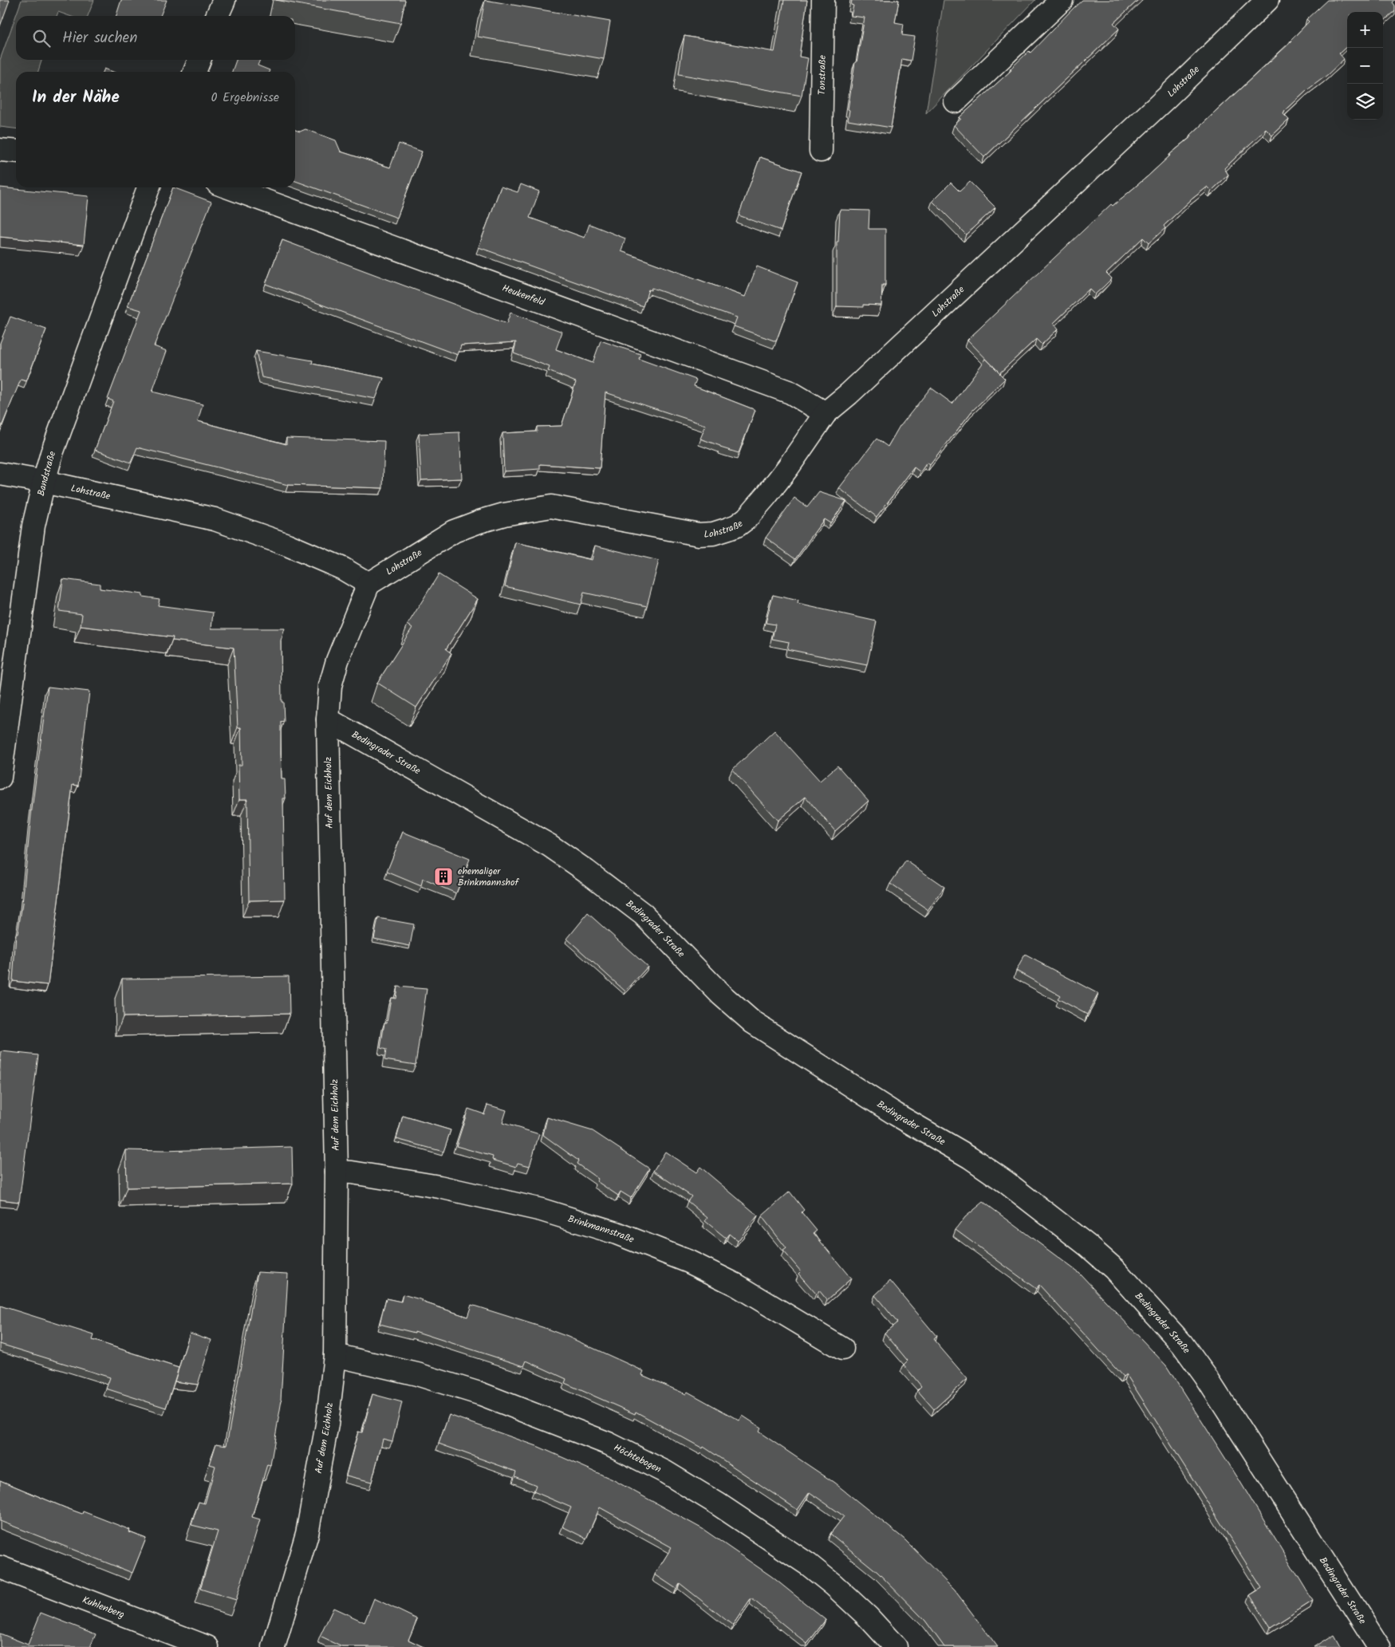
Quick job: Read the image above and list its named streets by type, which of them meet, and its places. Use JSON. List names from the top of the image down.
{
  "streets": {
    "street": [
      "Tonstraße",
      "Lohstraße",
      "Heukenfeld",
      "Bandstraße",
      "Bedingrader Straße",
      "Auf dem Eichholz",
      "Brinkmannstraße",
      "Höchtebogen",
      "Kuhlenberg"
    ]
  },
  "crossings": [
    ["Lohstraße", "Heukenfeld"],
    ["Lohstraße", "Bandstraße"],
    ["Lohstraße", "Auf dem Eichholz"],
    ["Bedingrader Straße", "Auf dem Eichholz"],
    ["Auf dem Eichholz", "Brinkmannstraße"],
    ["Auf dem Eichholz", "Höchtebogen"]
  ],
  "places": {
    "building": ["ehemaliger Brinkmannshof"]
  },
  "page": {
    "map_buttons": ["+", "−"],
    "search": "Hier suchen",
    "heading": ["In der Nähe", "0 Ergebnisse"]
  }
}
